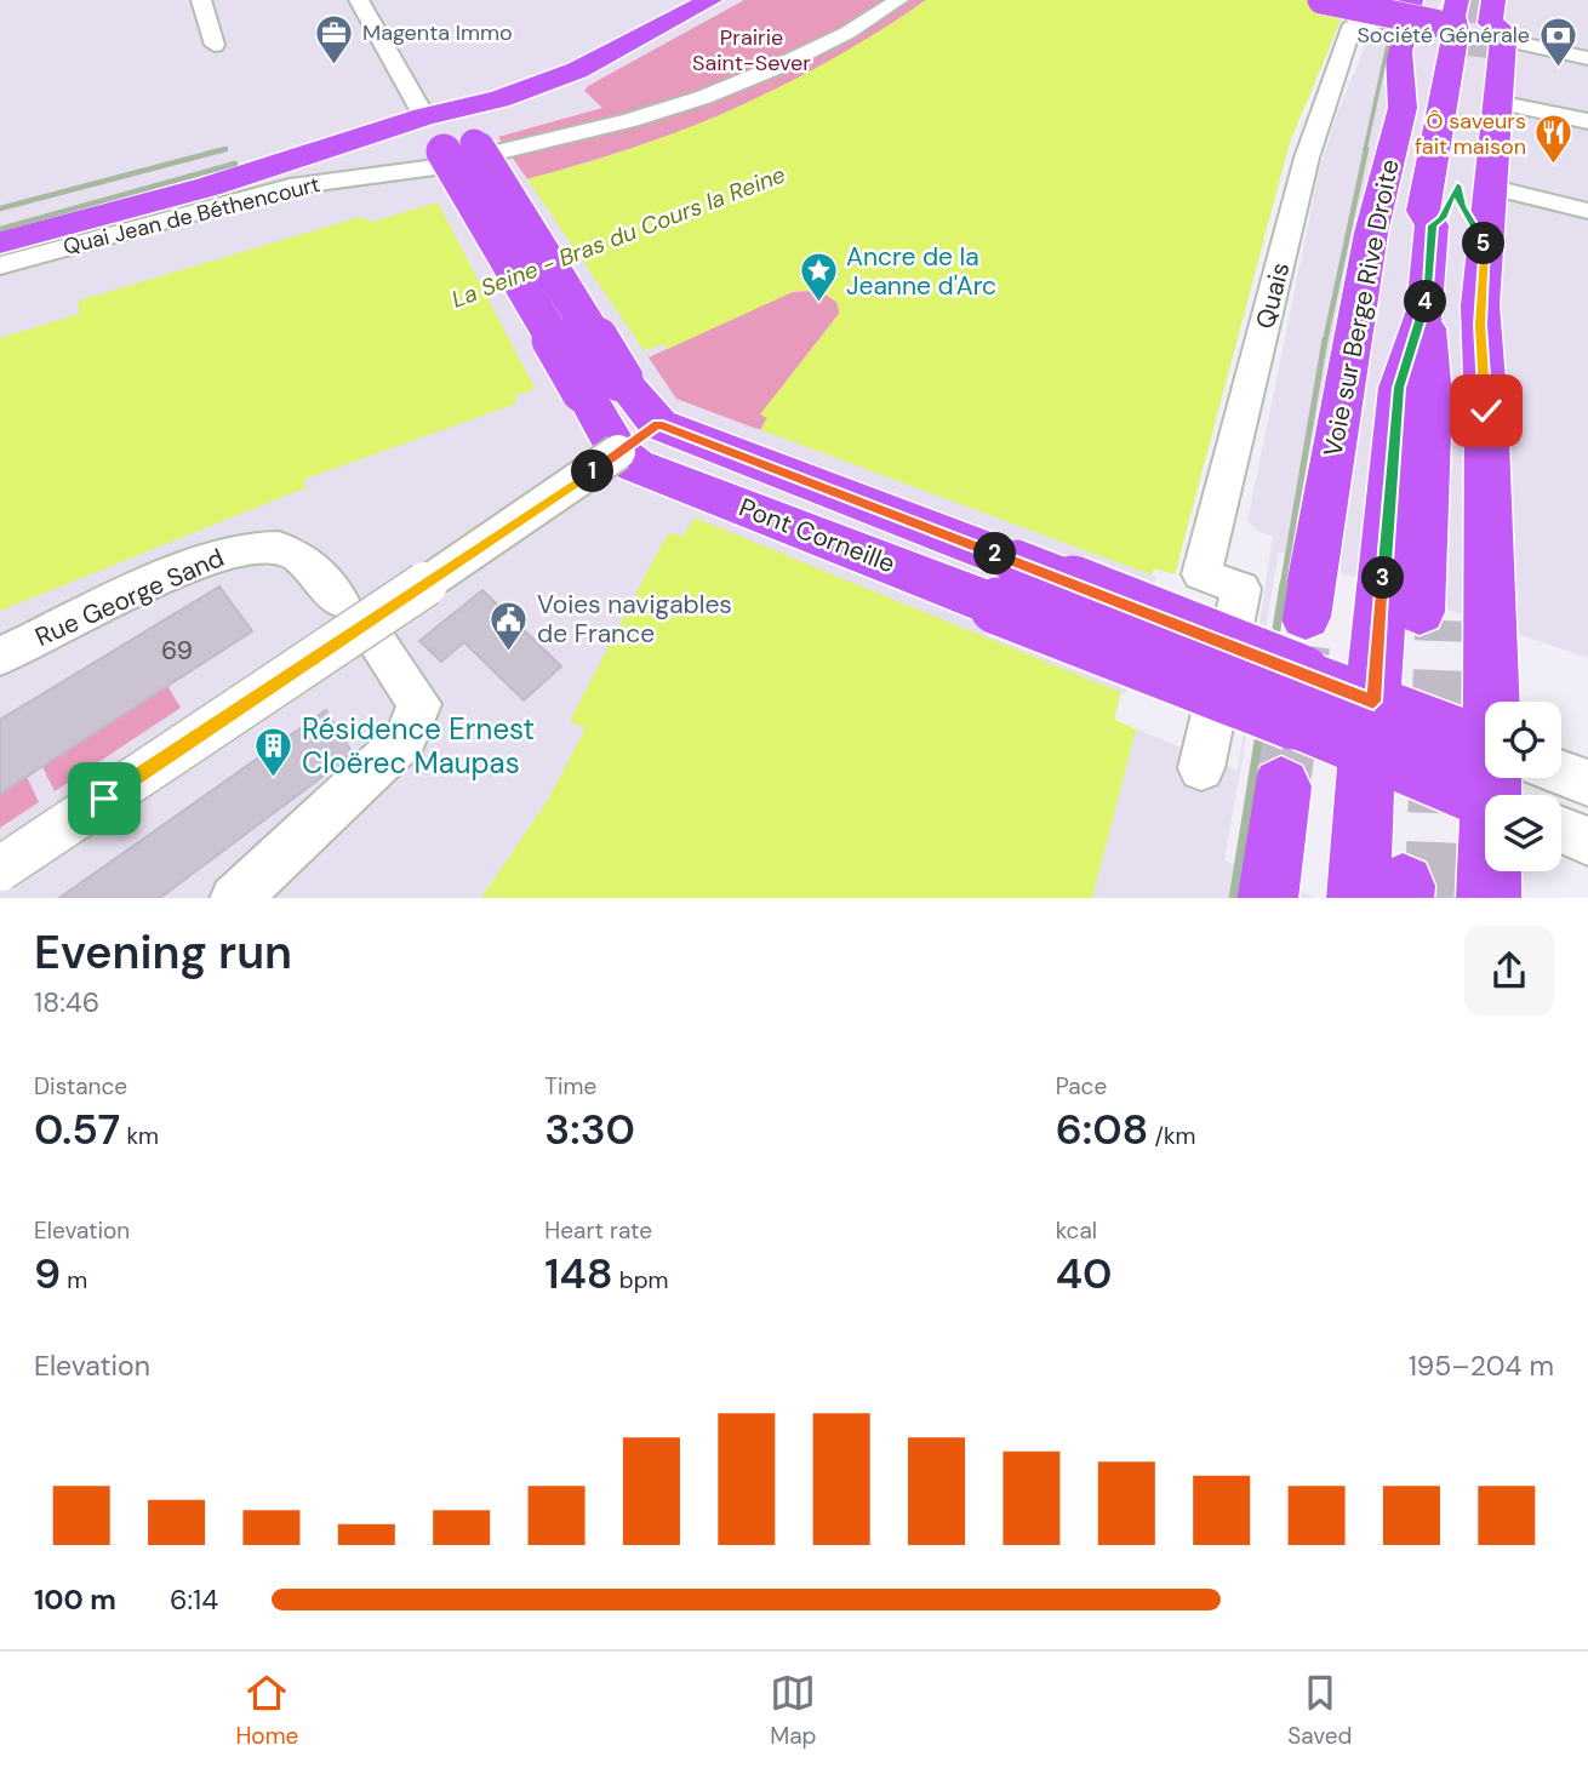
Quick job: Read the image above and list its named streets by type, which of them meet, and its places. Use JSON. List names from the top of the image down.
{
  "streets": {
    "main road": ["Voie sur Berge Rive Droite", "Pont Corneille"],
    "street": ["Quai Jean de Béthencourt", "Quais", "Rue George Sand"]
  },
  "crossings": [
    ["Quais", "Voie sur Berge Rive Droite"]
  ],
  "water": ["La Seine - Bras du Cours la Reine"],
  "parks": ["Prairie Saint-Sever"],
  "places": {
    "office": ["Magenta Immo"],
    "bank": ["Société Générale"],
    "restaurant": ["Ô saveurs fait maison"],
    "place": ["Ancre de la Jeanne d'Arc"],
    "public building": ["Voies navigables de France"],
    "building": ["Résidence Ernest Cloërec Maupas"]
  },
  "house_numbers": ["69"],
  "page": {
    "pins": [
      "5",
      "4",
      "1",
      "2",
      "3"
    ],
    "heading": ["Evening run", "18:46"],
    "stats": [
      ["Distance", "0.57 km"],
      ["Time", "3:30"],
      ["Pace", "6:08 /km"],
      ["Elevation", "9 m"],
      ["Heart rate", "148 bpm"],
      ["kcal", "40"]
    ],
    "chart": ["Elevation", "195–204 m"],
    "list": [
      {
        "name": "100 m",
        "note": "6:14"
      }
    ],
    "tabs": ["Home", "Map", "Saved"]
  }
}
